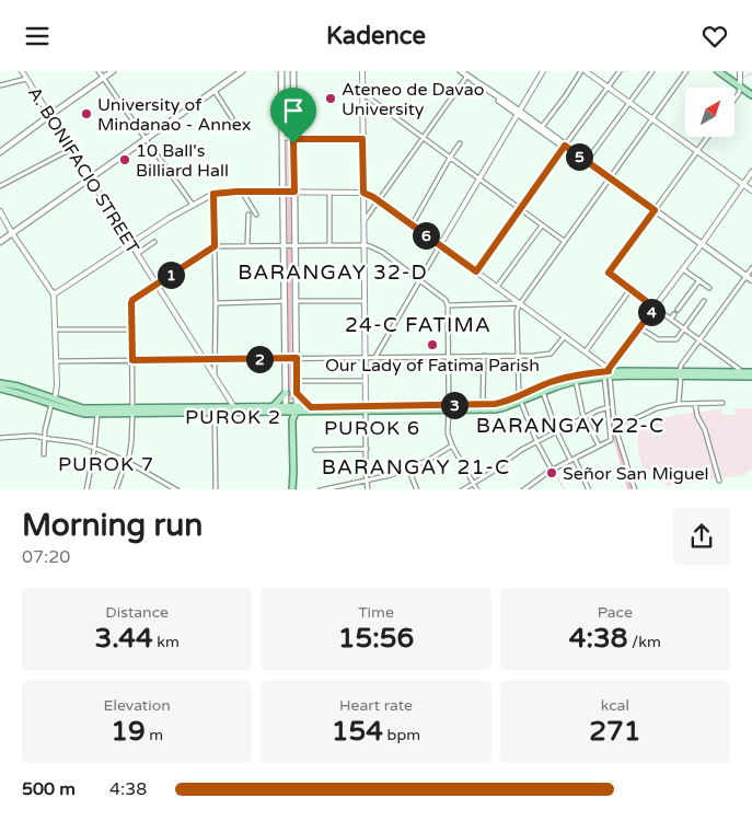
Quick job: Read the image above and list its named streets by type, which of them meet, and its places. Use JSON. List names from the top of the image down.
{
  "streets": {
    "street": ["A. BONIFACIO STREET"]
  },
  "districts": [
    "BARANGAY 32-D",
    "24-C FATIMA",
    "PUROK 2",
    "BARANGAY 22-C",
    "PUROK 6",
    "PUROK 7",
    "BARANGAY 21-C"
  ],
  "places": [
    "Ateneo de Davao University",
    "University of Mindanao - Annex",
    "10 Ball's Billiard Hall",
    "Our Lady of Fatima Parish",
    "Señor San Miguel"
  ],
  "north": "top right",
  "page": {
    "header": "Kadence",
    "pins": [
      "5",
      "6",
      "1",
      "4",
      "2",
      "3"
    ],
    "heading": ["Morning run", "07:20"],
    "stats": [
      ["Distance", "3.44 km"],
      ["Time", "15:56"],
      ["Pace", "4:38 /km"],
      ["Elevation", "19 m"],
      ["Heart rate", "154 bpm"],
      ["kcal", "271"]
    ],
    "list": [
      {
        "name": "500 m",
        "note": "4:38"
      }
    ]
  }
}
